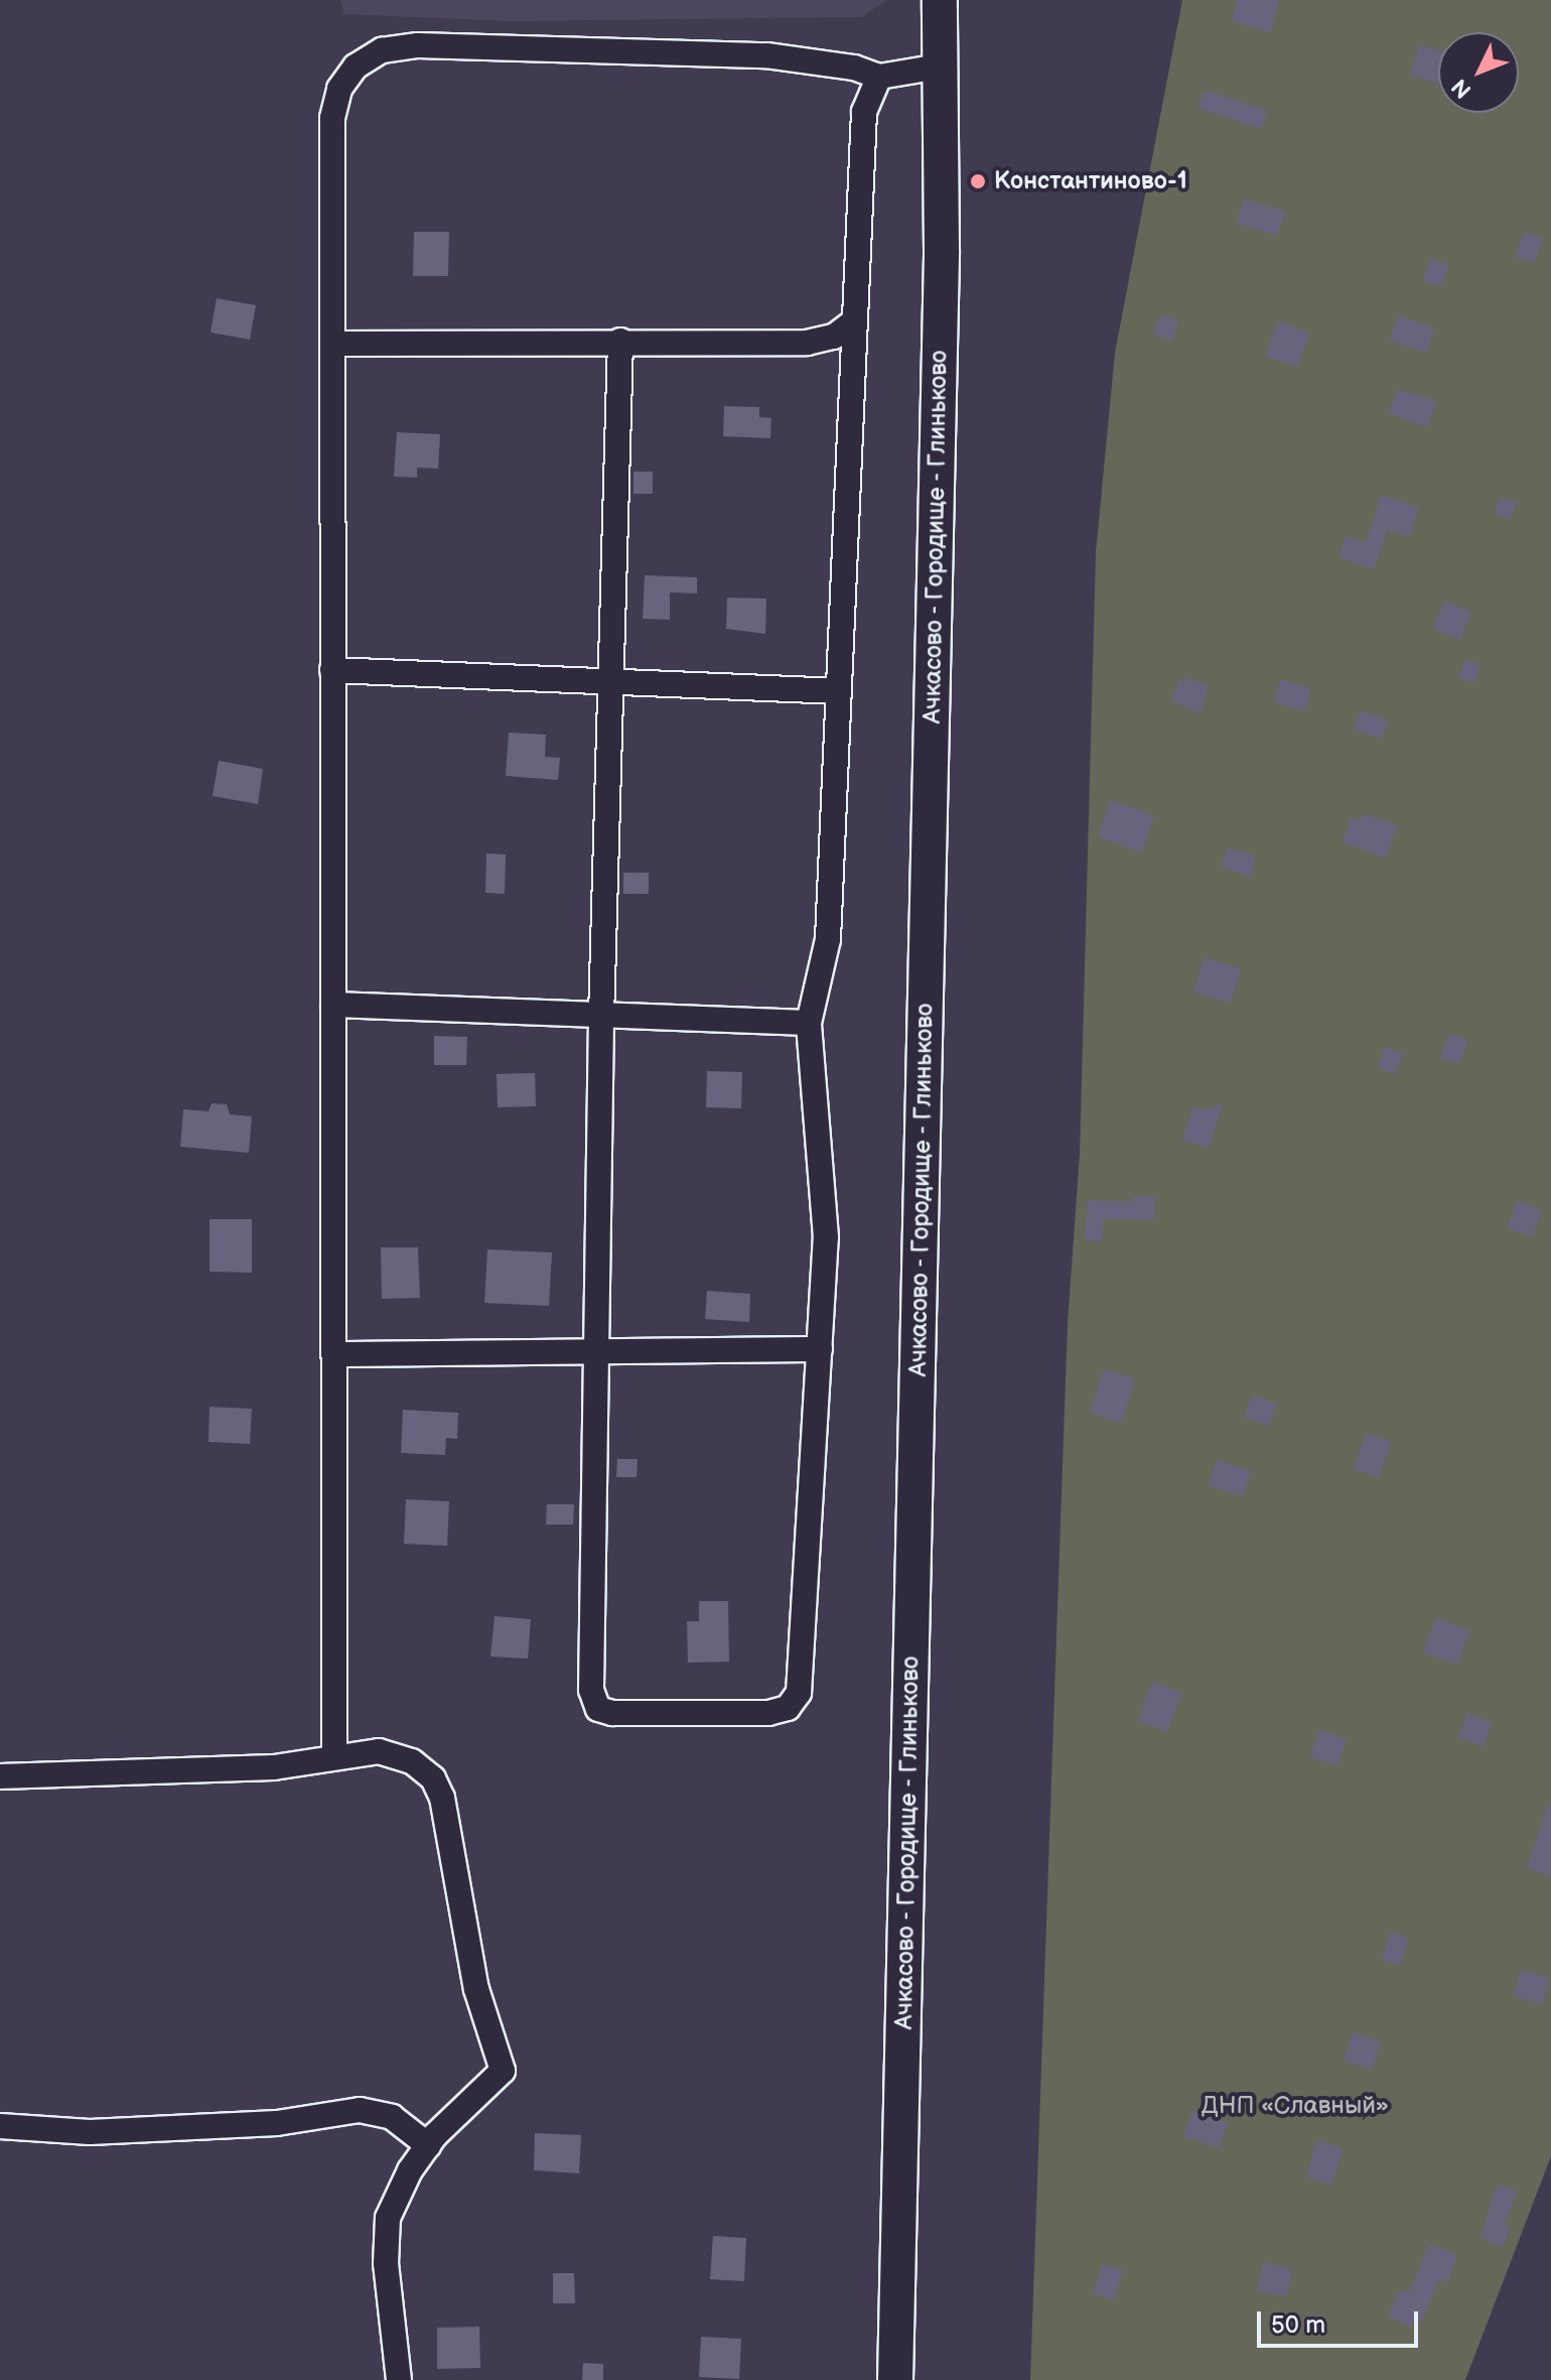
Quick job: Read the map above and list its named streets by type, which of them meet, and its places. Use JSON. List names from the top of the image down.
{
  "streets": {
    "street": ["Ачкасово - Городище - Глиньково"]
  },
  "parks": ["ДНП «Славный»"],
  "places": ["Константиново-1"],
  "scale_bar": "50 m",
  "north": "bottom left"
}
